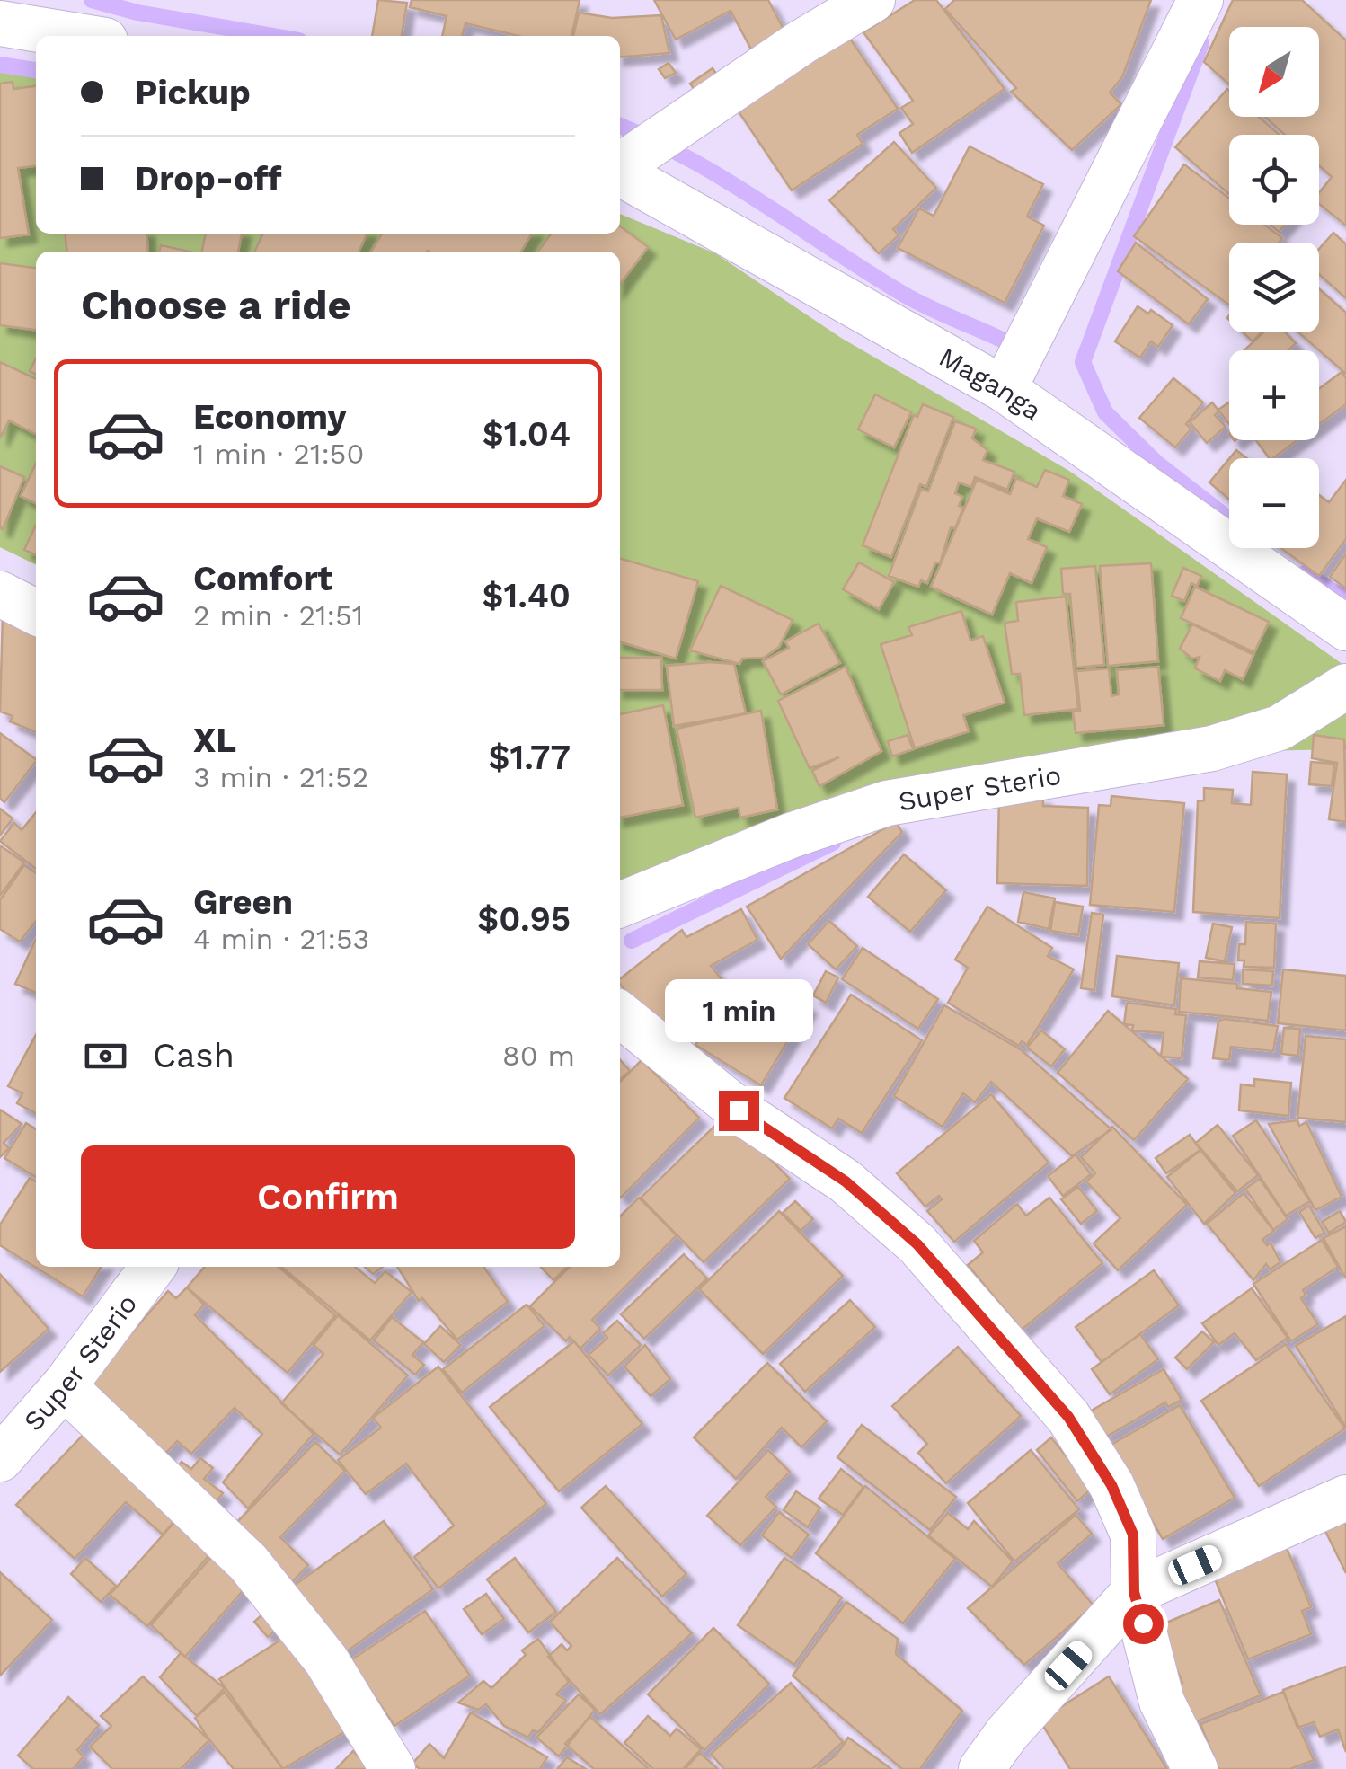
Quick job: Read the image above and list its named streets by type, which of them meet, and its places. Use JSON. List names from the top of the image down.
{
  "streets": {
    "street": ["Maganga", "Super Sterio"]
  },
  "north": "bottom left",
  "page": {
    "map_buttons": ["+", "−"],
    "banner": ["Pickup", "Drop-off"],
    "heading": "Choose a ride",
    "list": [
      {
        "name": "Economy",
        "note": "1 min · 21:50",
        "value": "$1.04"
      },
      {
        "name": "Comfort",
        "note": "2 min · 21:51",
        "value": "$1.40"
      },
      {
        "name": "XL",
        "note": "3 min · 21:52",
        "value": "$1.77"
      },
      {
        "name": "Green",
        "note": "4 min · 21:53",
        "value": "$0.95"
      }
    ],
    "bubble": "1 min",
    "pay": ["Cash", "80 m"],
    "buttons": "Confirm"
  }
}
